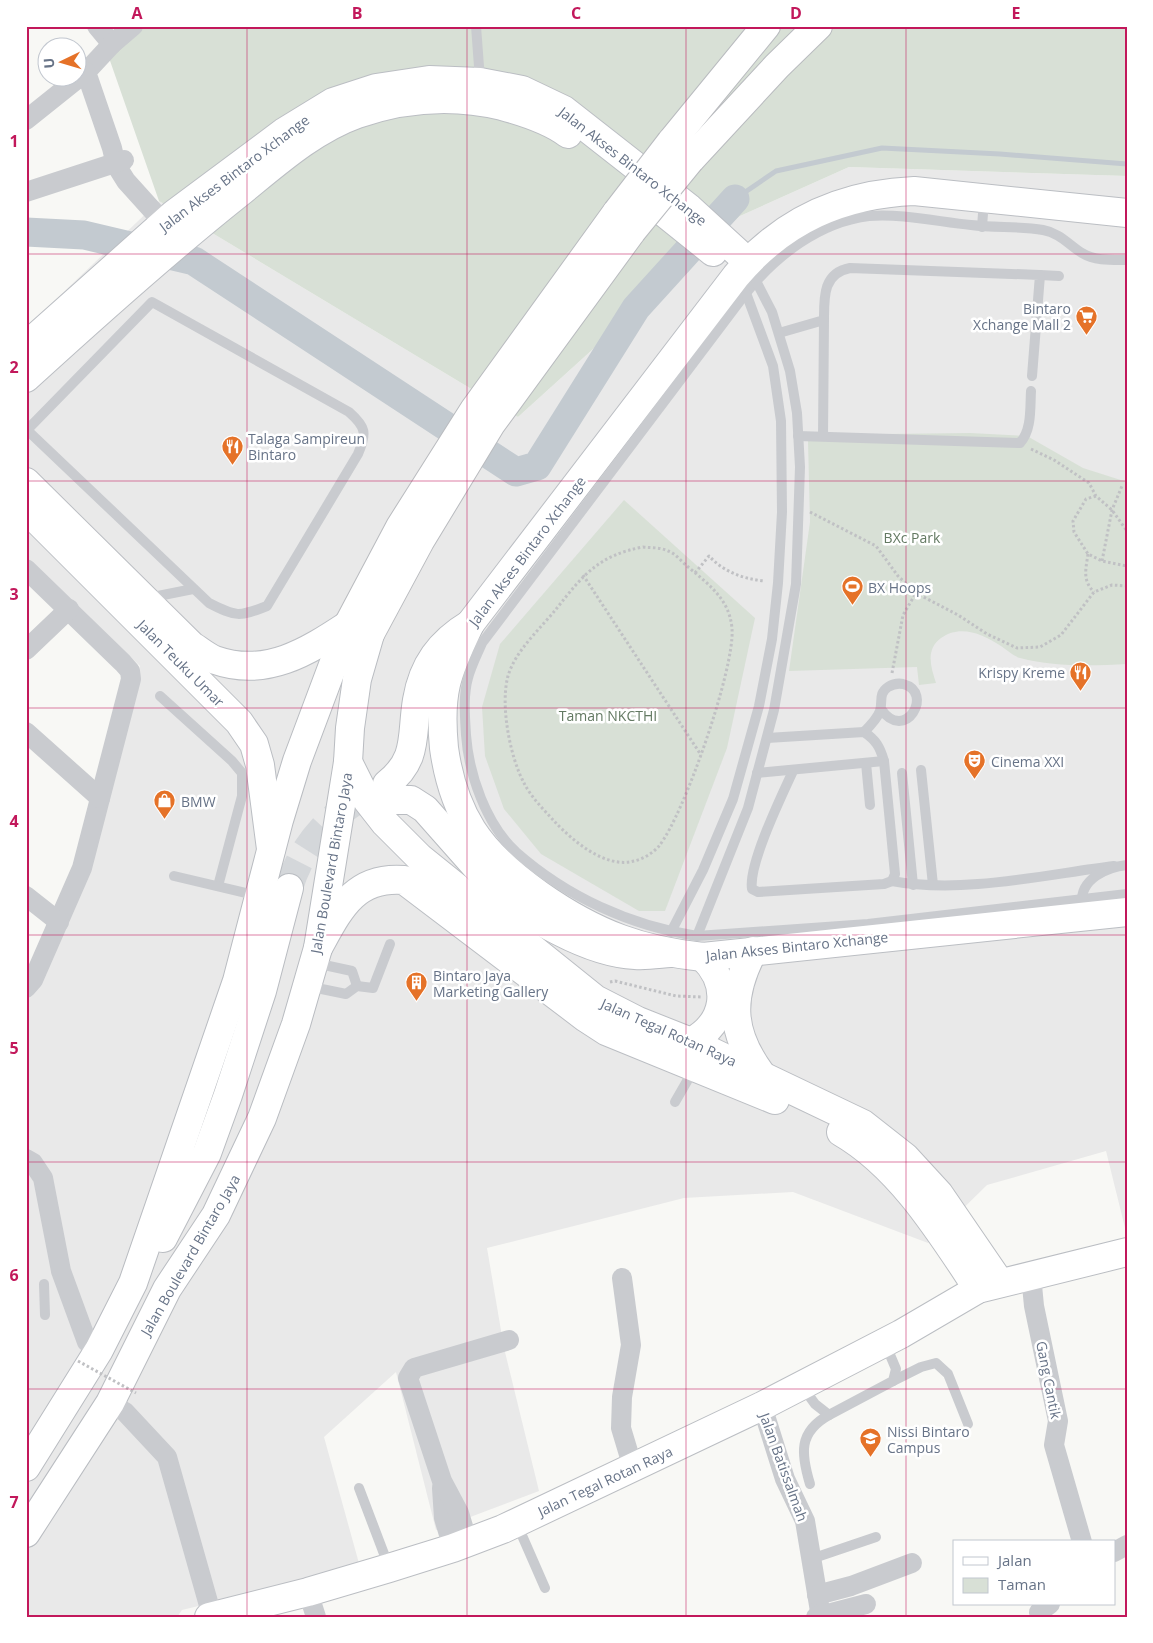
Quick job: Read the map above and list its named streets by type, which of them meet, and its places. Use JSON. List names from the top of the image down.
{
  "streets": {
    "main road": [
      "Jalan Akses Bintaro Xchange",
      "Jalan Teuku Umar",
      "Jalan Boulevard Bintaro Jaya",
      "Jalan Tegal Rotan Raya"
    ],
    "street": ["Gang Cantik", "Jalan Batissalmah"]
  },
  "crossings": [
    ["Jalan Teuku Umar", "Jalan Boulevard Bintaro Jaya"],
    ["Jalan Boulevard Bintaro Jaya", "Jalan Tegal Rotan Raya"],
    ["Jalan Tegal Rotan Raya", "Gang Cantik"],
    ["Jalan Tegal Rotan Raya", "Jalan Batissalmah"]
  ],
  "parks": ["BXc Park", "Taman NKCTHI"],
  "places": {
    "supermarket": ["Bintaro Xchange Mall 2"],
    "restaurant": ["Talaga Sampireun Bintaro", "Krispy Kreme"],
    "sports": ["BX Hoops"],
    "theatre": ["Cinema XXI"],
    "shop": ["BMW"],
    "building": ["Bintaro Jaya Marketing Gallery"],
    "school or university": ["Nissi Bintaro Campus"]
  },
  "legend": ["Jalan", "Taman"],
  "north": "left",
  "grid": {
    "columns": [
      "A",
      "B",
      "C",
      "D",
      "E"
    ],
    "rows": [
      "1",
      "2",
      "3",
      "4",
      "5",
      "6",
      "7"
    ]
  }
}
